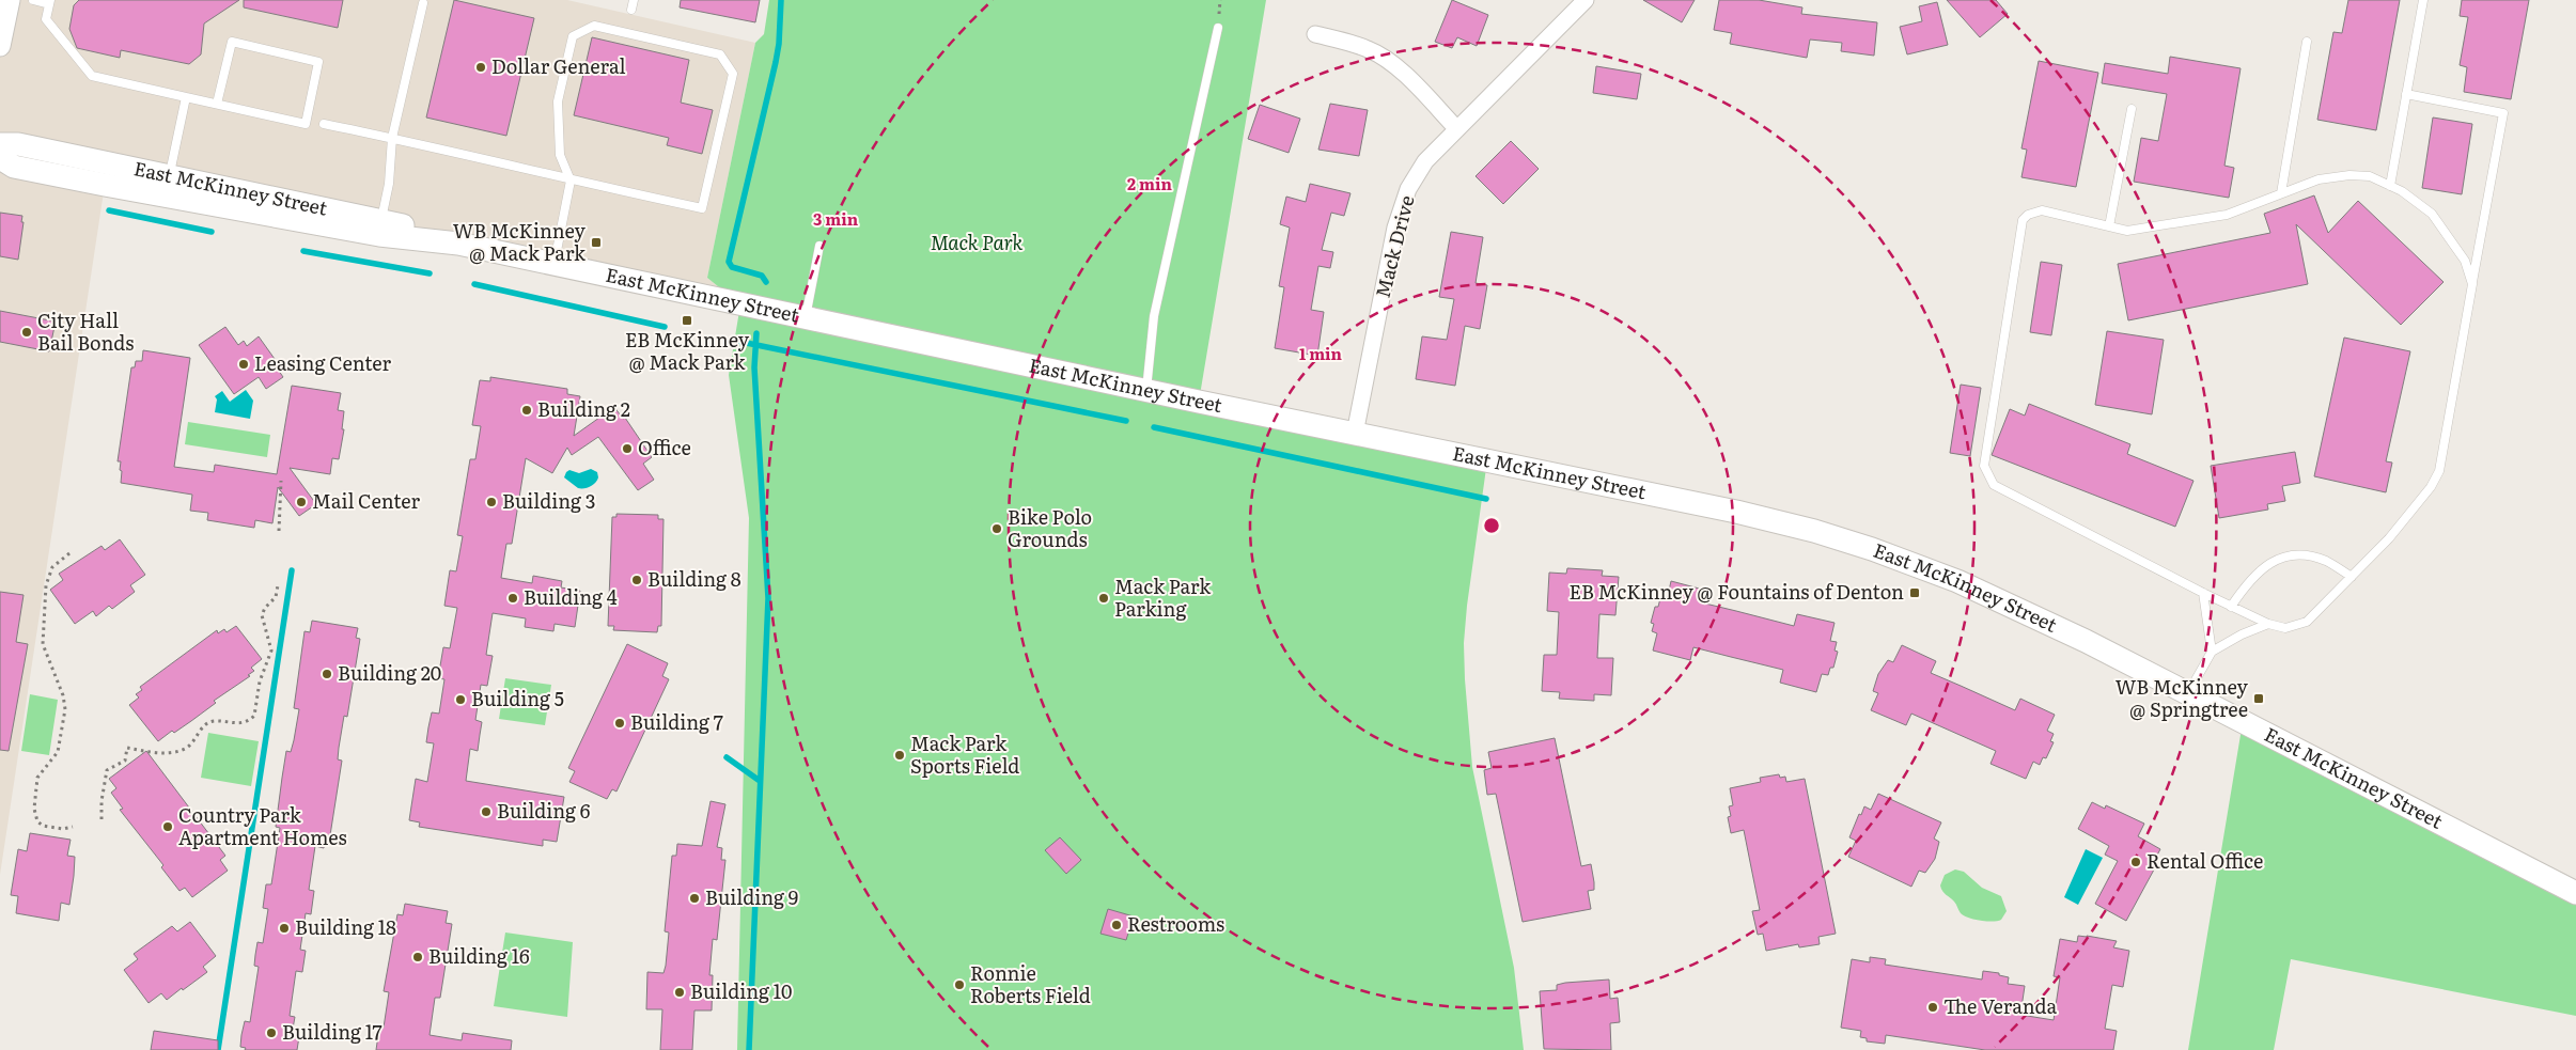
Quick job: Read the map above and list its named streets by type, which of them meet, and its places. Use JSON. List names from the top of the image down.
{
  "streets": {
    "main road": ["East McKinney Street"],
    "street": ["Mack Drive"]
  },
  "crossings": [
    ["East McKinney Street", "Mack Drive"]
  ],
  "parks": ["Mack Park"],
  "places": {
    "other": [
      "Dollar General",
      "City Hall Bail Bonds",
      "Leasing Center",
      "Building 2",
      "Office",
      "Mail Center",
      "Building 3",
      "Bike Polo Grounds",
      "Building 8",
      "Building 4",
      "Mack Park Parking",
      "Building 20",
      "Building 5",
      "Building 7",
      "Mack Park Sports Field",
      "Building 6",
      "Country Park Apartment Homes",
      "Rental Office",
      "Building 9",
      "Restrooms",
      "Building 18",
      "Building 16",
      "Ronnie Roberts Field",
      "Building 10",
      "The Veranda",
      "Building 17"
    ],
    "transit": [
      "WB McKinney @ Mack Park",
      "EB McKinney @ Mack Park",
      "EB McKinney @ Fountains of Denton",
      "WB McKinney @ Springtree"
    ]
  },
  "rings": ["2 min", "3 min", "1 min"]
}
